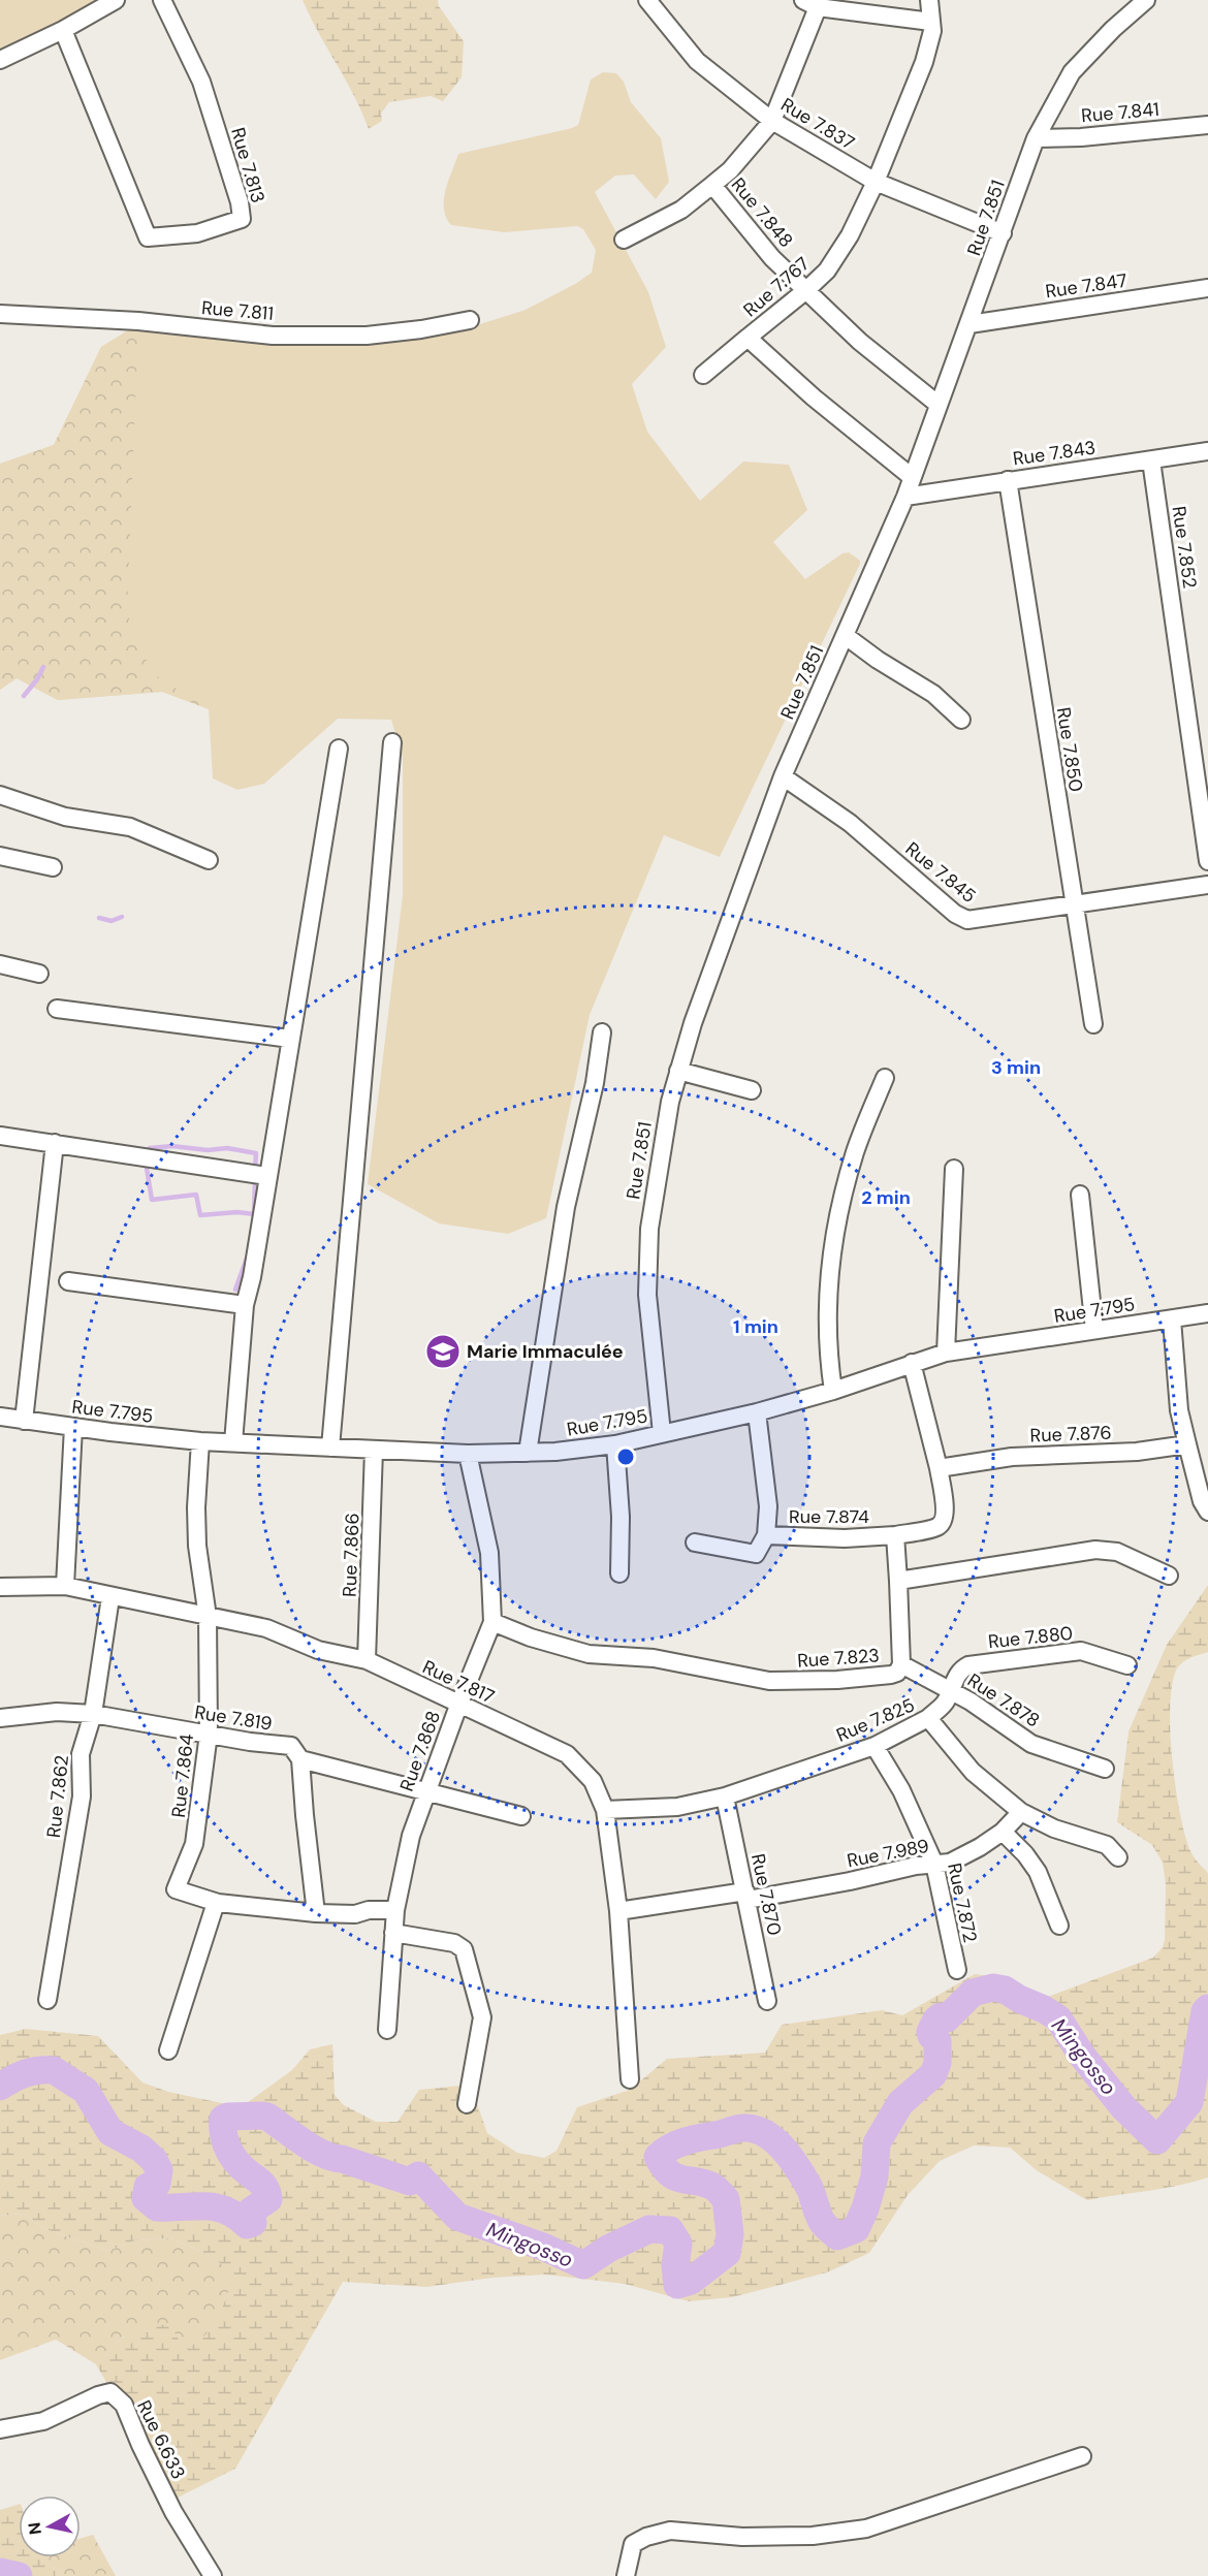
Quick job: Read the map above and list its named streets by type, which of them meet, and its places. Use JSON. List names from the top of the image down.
{
  "streets": {
    "street": [
      "Rue 7.841",
      "Rue 7.837",
      "Rue 7.813",
      "Rue 7.848",
      "Rue 7.851",
      "Rue 7.847",
      "Rue 7.767",
      "Rue 7.811",
      "Rue 7.843",
      "Rue 7.852",
      "Rue 7.850",
      "Rue 7.845",
      "Rue 7.795",
      "Rue 7.876",
      "Rue 7.874",
      "Rue 7.866",
      "Rue 7.880",
      "Rue 7.823",
      "Rue 7.817",
      "Rue 7.878",
      "Rue 7.819",
      "Rue 7.825",
      "Rue 7.868",
      "Rue 7.864",
      "Rue 7.862",
      "Rue 7.989",
      "Rue 7.870",
      "Rue 7.872",
      "Rue 6.633"
    ]
  },
  "crossings": [
    ["Rue 7.841", "Rue 7.851"],
    ["Rue 7.837", "Rue 7.848"],
    ["Rue 7.837", "Rue 7.851"],
    ["Rue 7.837", "Rue 7.767"],
    ["Rue 7.848", "Rue 7.851"],
    ["Rue 7.848", "Rue 7.767"],
    ["Rue 7.851", "Rue 7.847"],
    ["Rue 7.851", "Rue 7.767"],
    ["Rue 7.851", "Rue 7.843"],
    ["Rue 7.851", "Rue 7.845"],
    ["Rue 7.851", "Rue 7.795"],
    ["Rue 7.843", "Rue 7.852"],
    ["Rue 7.843", "Rue 7.850"],
    ["Rue 7.850", "Rue 7.845"],
    ["Rue 7.795", "Rue 7.874"],
    ["Rue 7.795", "Rue 7.866"],
    ["Rue 7.795", "Rue 7.868"],
    ["Rue 7.795", "Rue 7.864"],
    ["Rue 7.874", "Rue 7.823"],
    ["Rue 7.866", "Rue 7.817"],
    ["Rue 7.880", "Rue 7.878"],
    ["Rue 7.880", "Rue 7.825"],
    ["Rue 7.823", "Rue 7.878"],
    ["Rue 7.823", "Rue 7.868"],
    ["Rue 7.817", "Rue 7.825"],
    ["Rue 7.817", "Rue 7.868"],
    ["Rue 7.817", "Rue 7.864"],
    ["Rue 7.817", "Rue 7.862"],
    ["Rue 7.817", "Rue 7.989"],
    ["Rue 7.819", "Rue 7.868"],
    ["Rue 7.819", "Rue 7.864"],
    ["Rue 7.819", "Rue 7.862"],
    ["Rue 7.825", "Rue 7.989"],
    ["Rue 7.825", "Rue 7.870"],
    ["Rue 7.825", "Rue 7.872"],
    ["Rue 7.868", "Rue 7.864"],
    ["Rue 7.989", "Rue 7.870"],
    ["Rue 7.989", "Rue 7.872"]
  ],
  "water": ["Mingosso"],
  "places": {
    "school or university": ["Marie Immaculée"]
  },
  "north": "left",
  "rings": ["3 min", "2 min", "1 min"]
}
